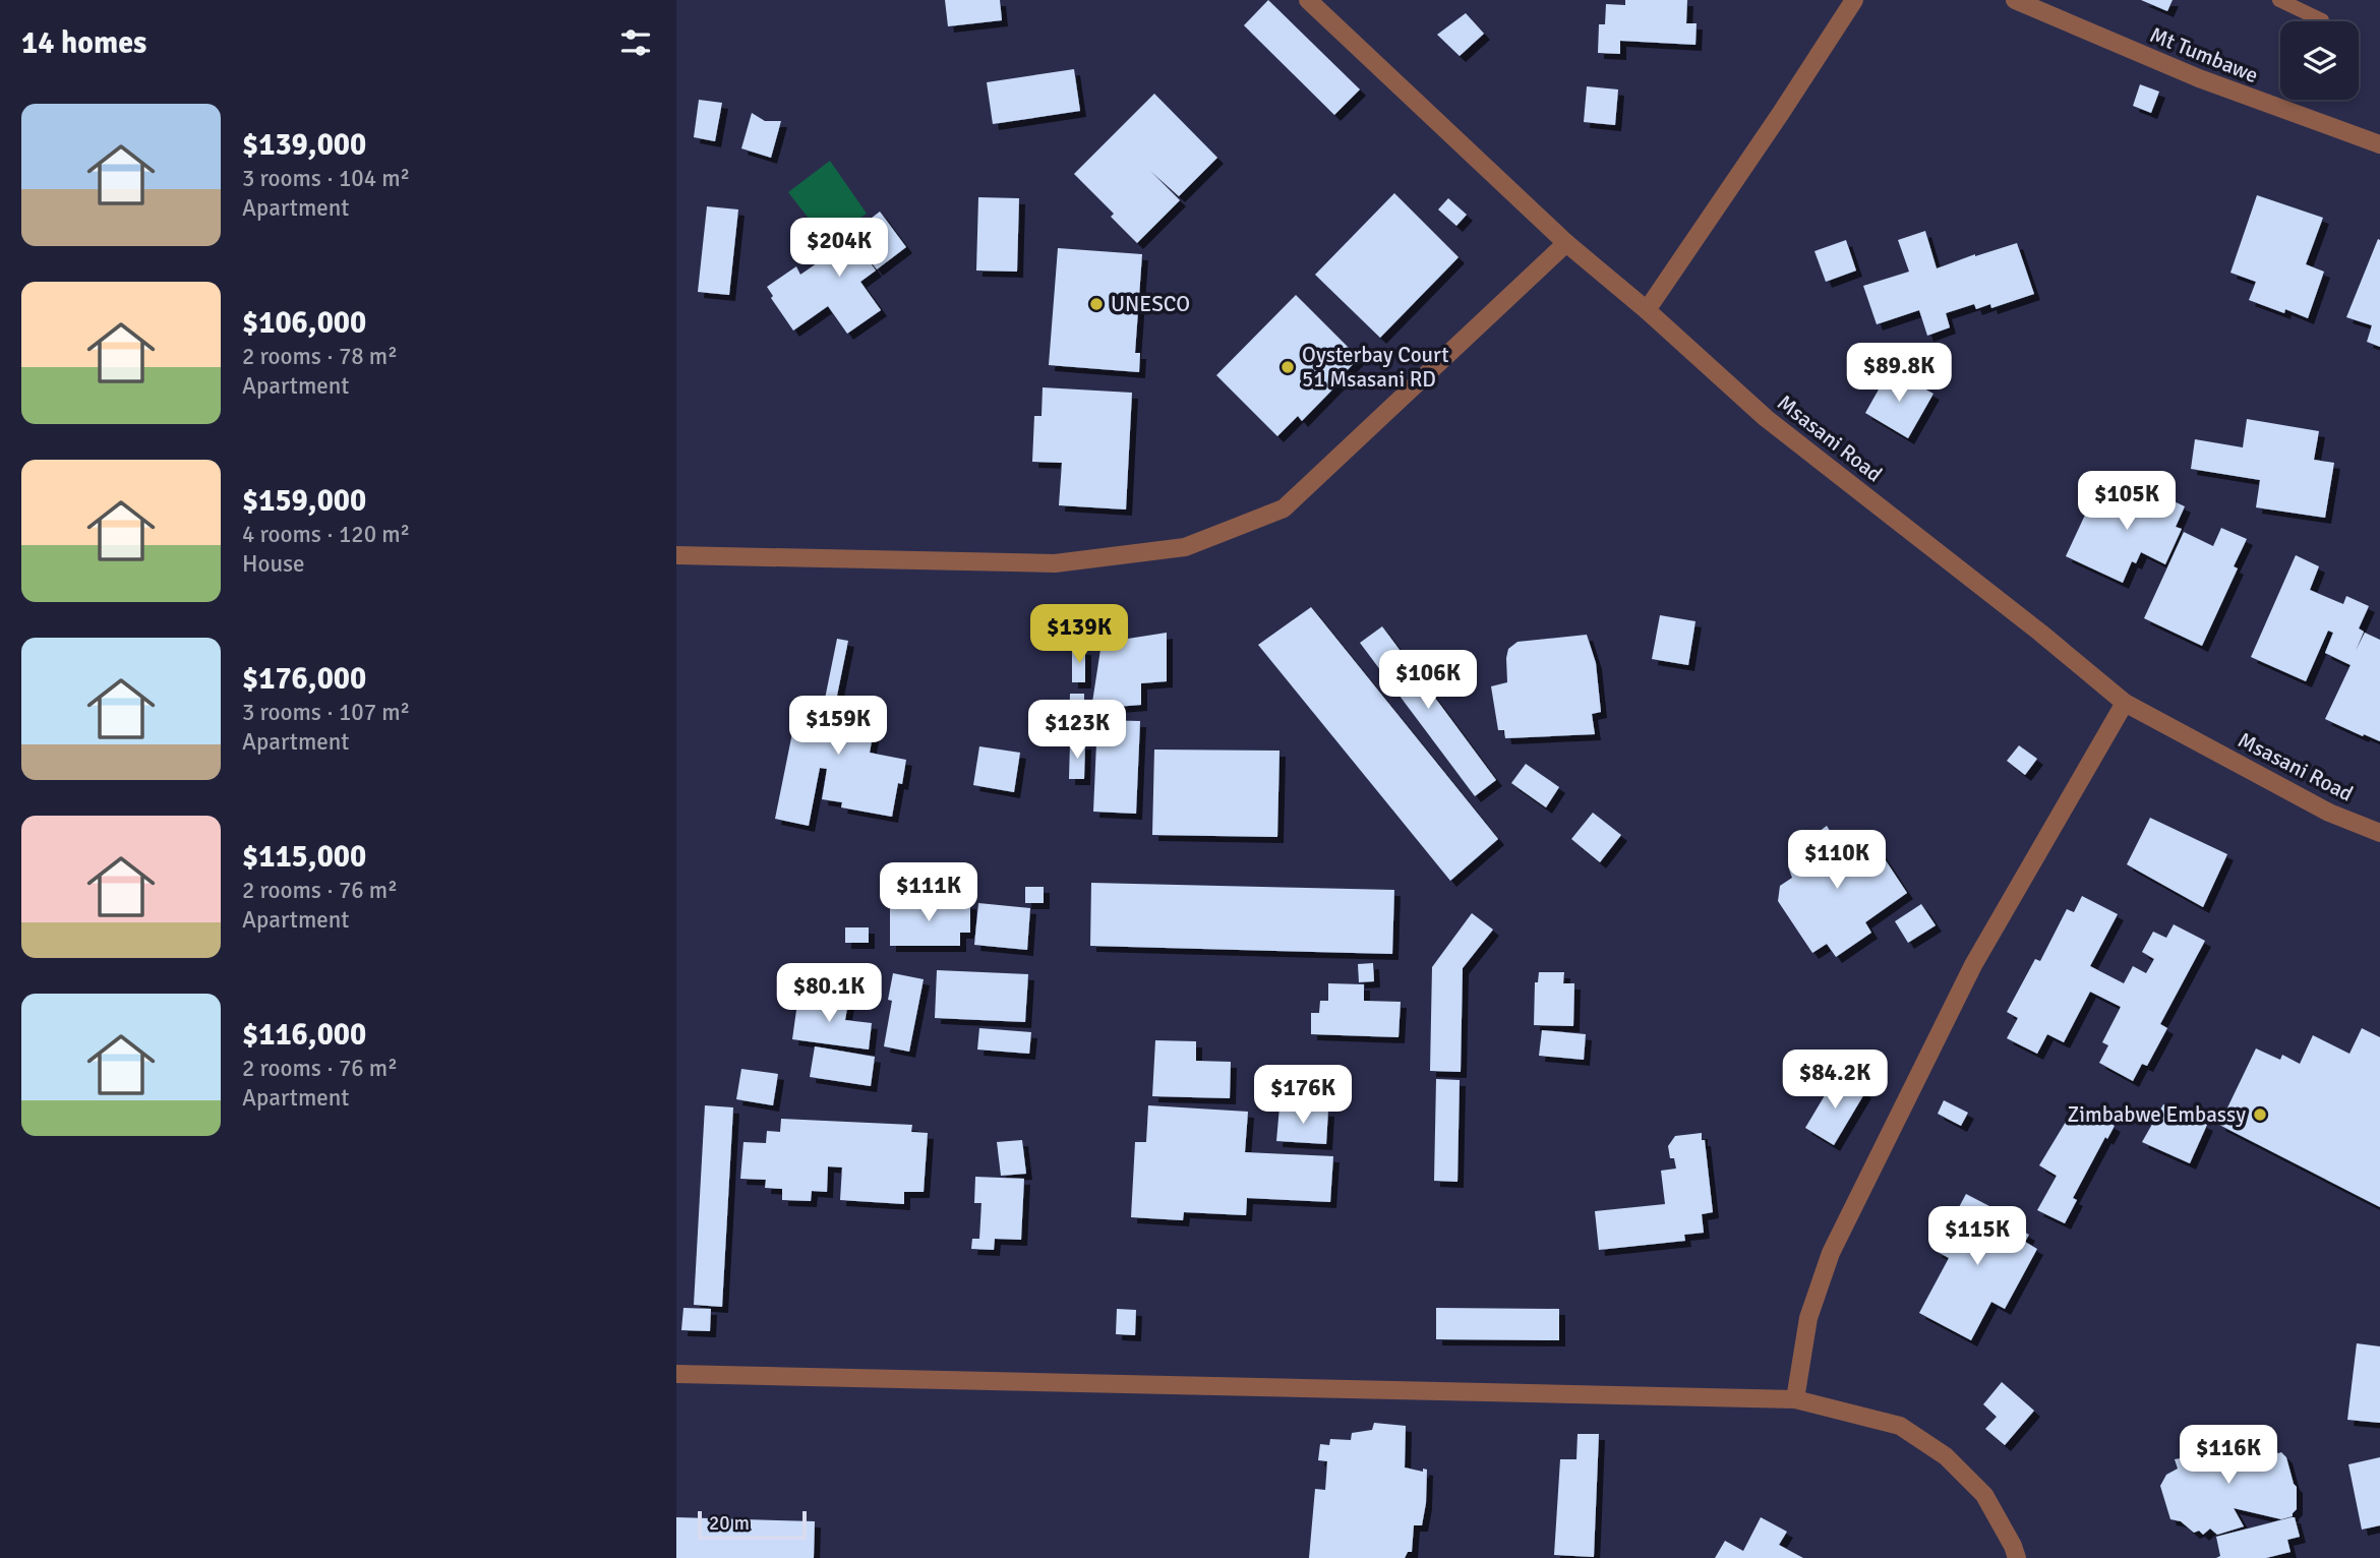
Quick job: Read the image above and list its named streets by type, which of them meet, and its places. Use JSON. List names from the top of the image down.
{
  "streets": {
    "street": ["Mt Tumbawe", "Msasani Road"]
  },
  "places": ["UNESCO", "Oysterbay Court 51 Msasani RD", "Zimbabwe Embassy"],
  "scale_bar": "20 m",
  "page": {
    "heading": "14 homes",
    "list": [
      {
        "name": "$139,000",
        "note": "3 rooms · 104 m² · Apartment"
      },
      {
        "name": "$106,000",
        "note": "2 rooms · 78 m² · Apartment"
      },
      {
        "name": "$159,000",
        "note": "4 rooms · 120 m² · House"
      },
      {
        "name": "$176,000",
        "note": "3 rooms · 107 m² · Apartment"
      },
      {
        "name": "$115,000",
        "note": "2 rooms · 76 m² · Apartment"
      },
      {
        "name": "$116,000",
        "note": "2 rooms · 76 m² · Apartment"
      }
    ],
    "price": [
      "$204K",
      "$89.8K",
      "$105K",
      "$139K",
      "$106K",
      "$159K",
      "$123K",
      "$110K",
      "$111K",
      "$80.1K",
      "$84.2K",
      "$176K",
      "$115K",
      "$116K"
    ],
    "scale": "20 m"
  }
}
